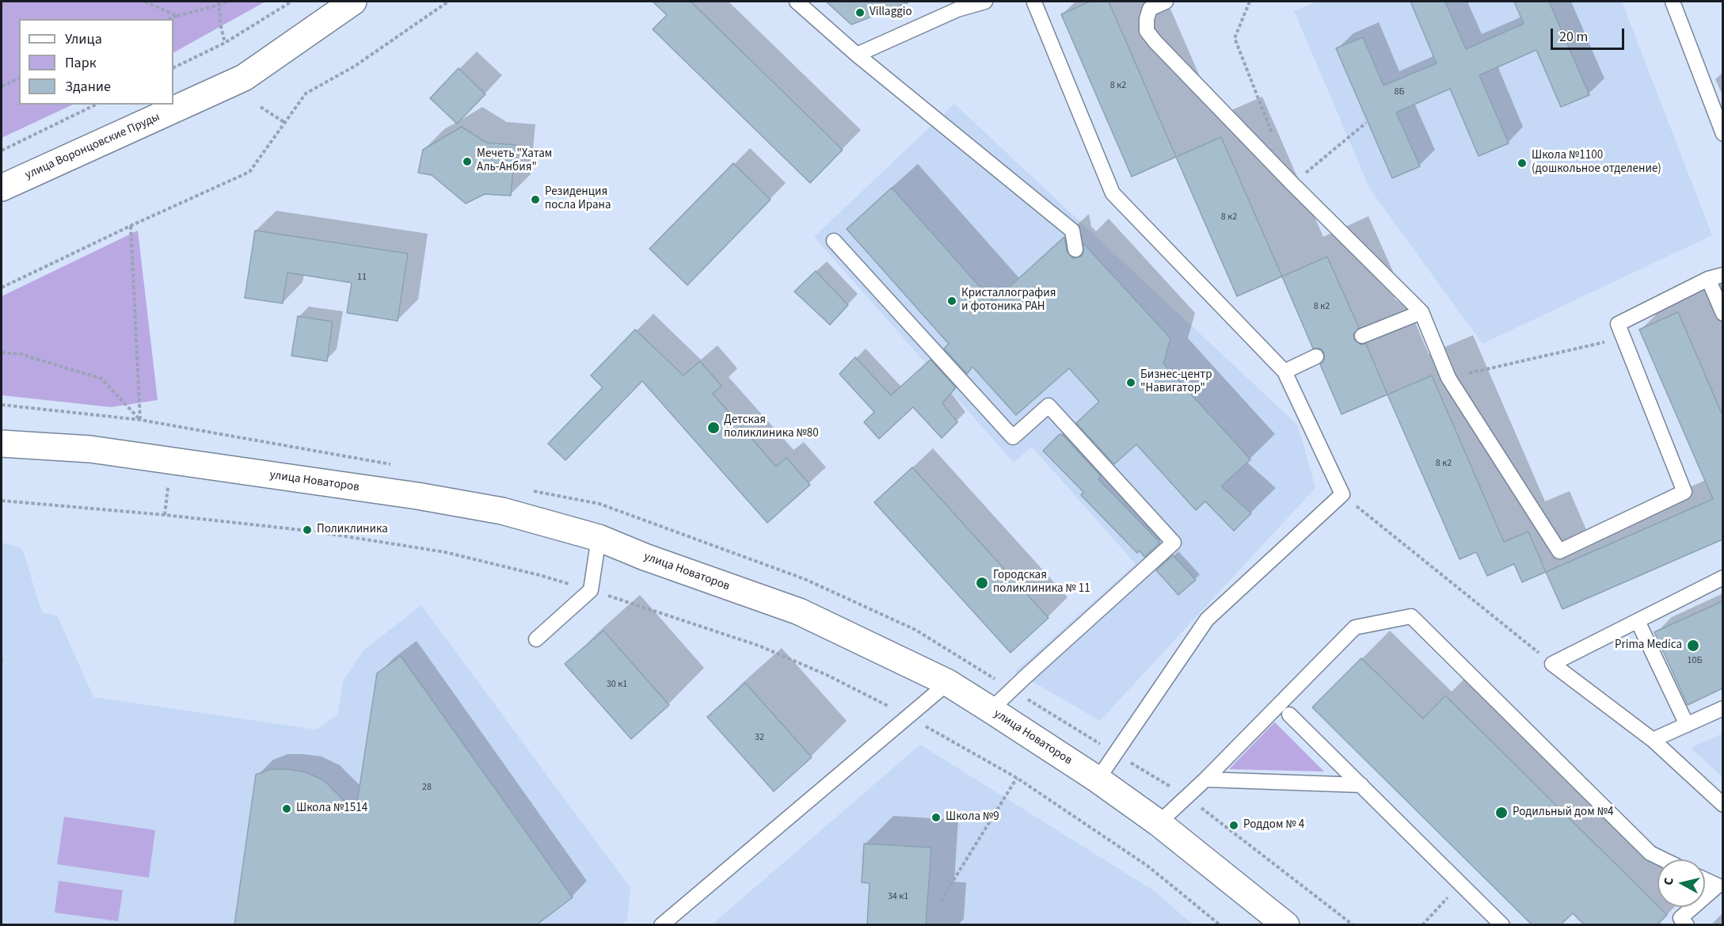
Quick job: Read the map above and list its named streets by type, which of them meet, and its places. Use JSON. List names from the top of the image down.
{
  "streets": {
    "street": ["улица Воронцовские Пруды", "улица Новаторов"]
  },
  "places": [
    "Villaggio",
    "Мечеть \"Хатам Аль-Анбия\"",
    "Школа №1100 (дошкольное отделение)",
    "Резиденция посла Ирана",
    "Кристаллография и фотоника РАН",
    "Бизнеc-центр \"Навигатор\"",
    "Детская поликлиника №80",
    "Поликлиника",
    "Городская поликлиника № 11",
    "Prima Medica",
    "Школа №1514",
    "Родильный дом №4",
    "Школа №9",
    "Роддом № 4"
  ],
  "house_numbers": [
    "8 к2",
    "8Б",
    "8 к2",
    "11",
    "8 к2",
    "8 к2",
    "10Б",
    "30 к1",
    "32",
    "28",
    "34 к1"
  ],
  "legend": ["Улица", "Парк", "Здание"],
  "scale_bar": "20 m",
  "north": "left"
}
